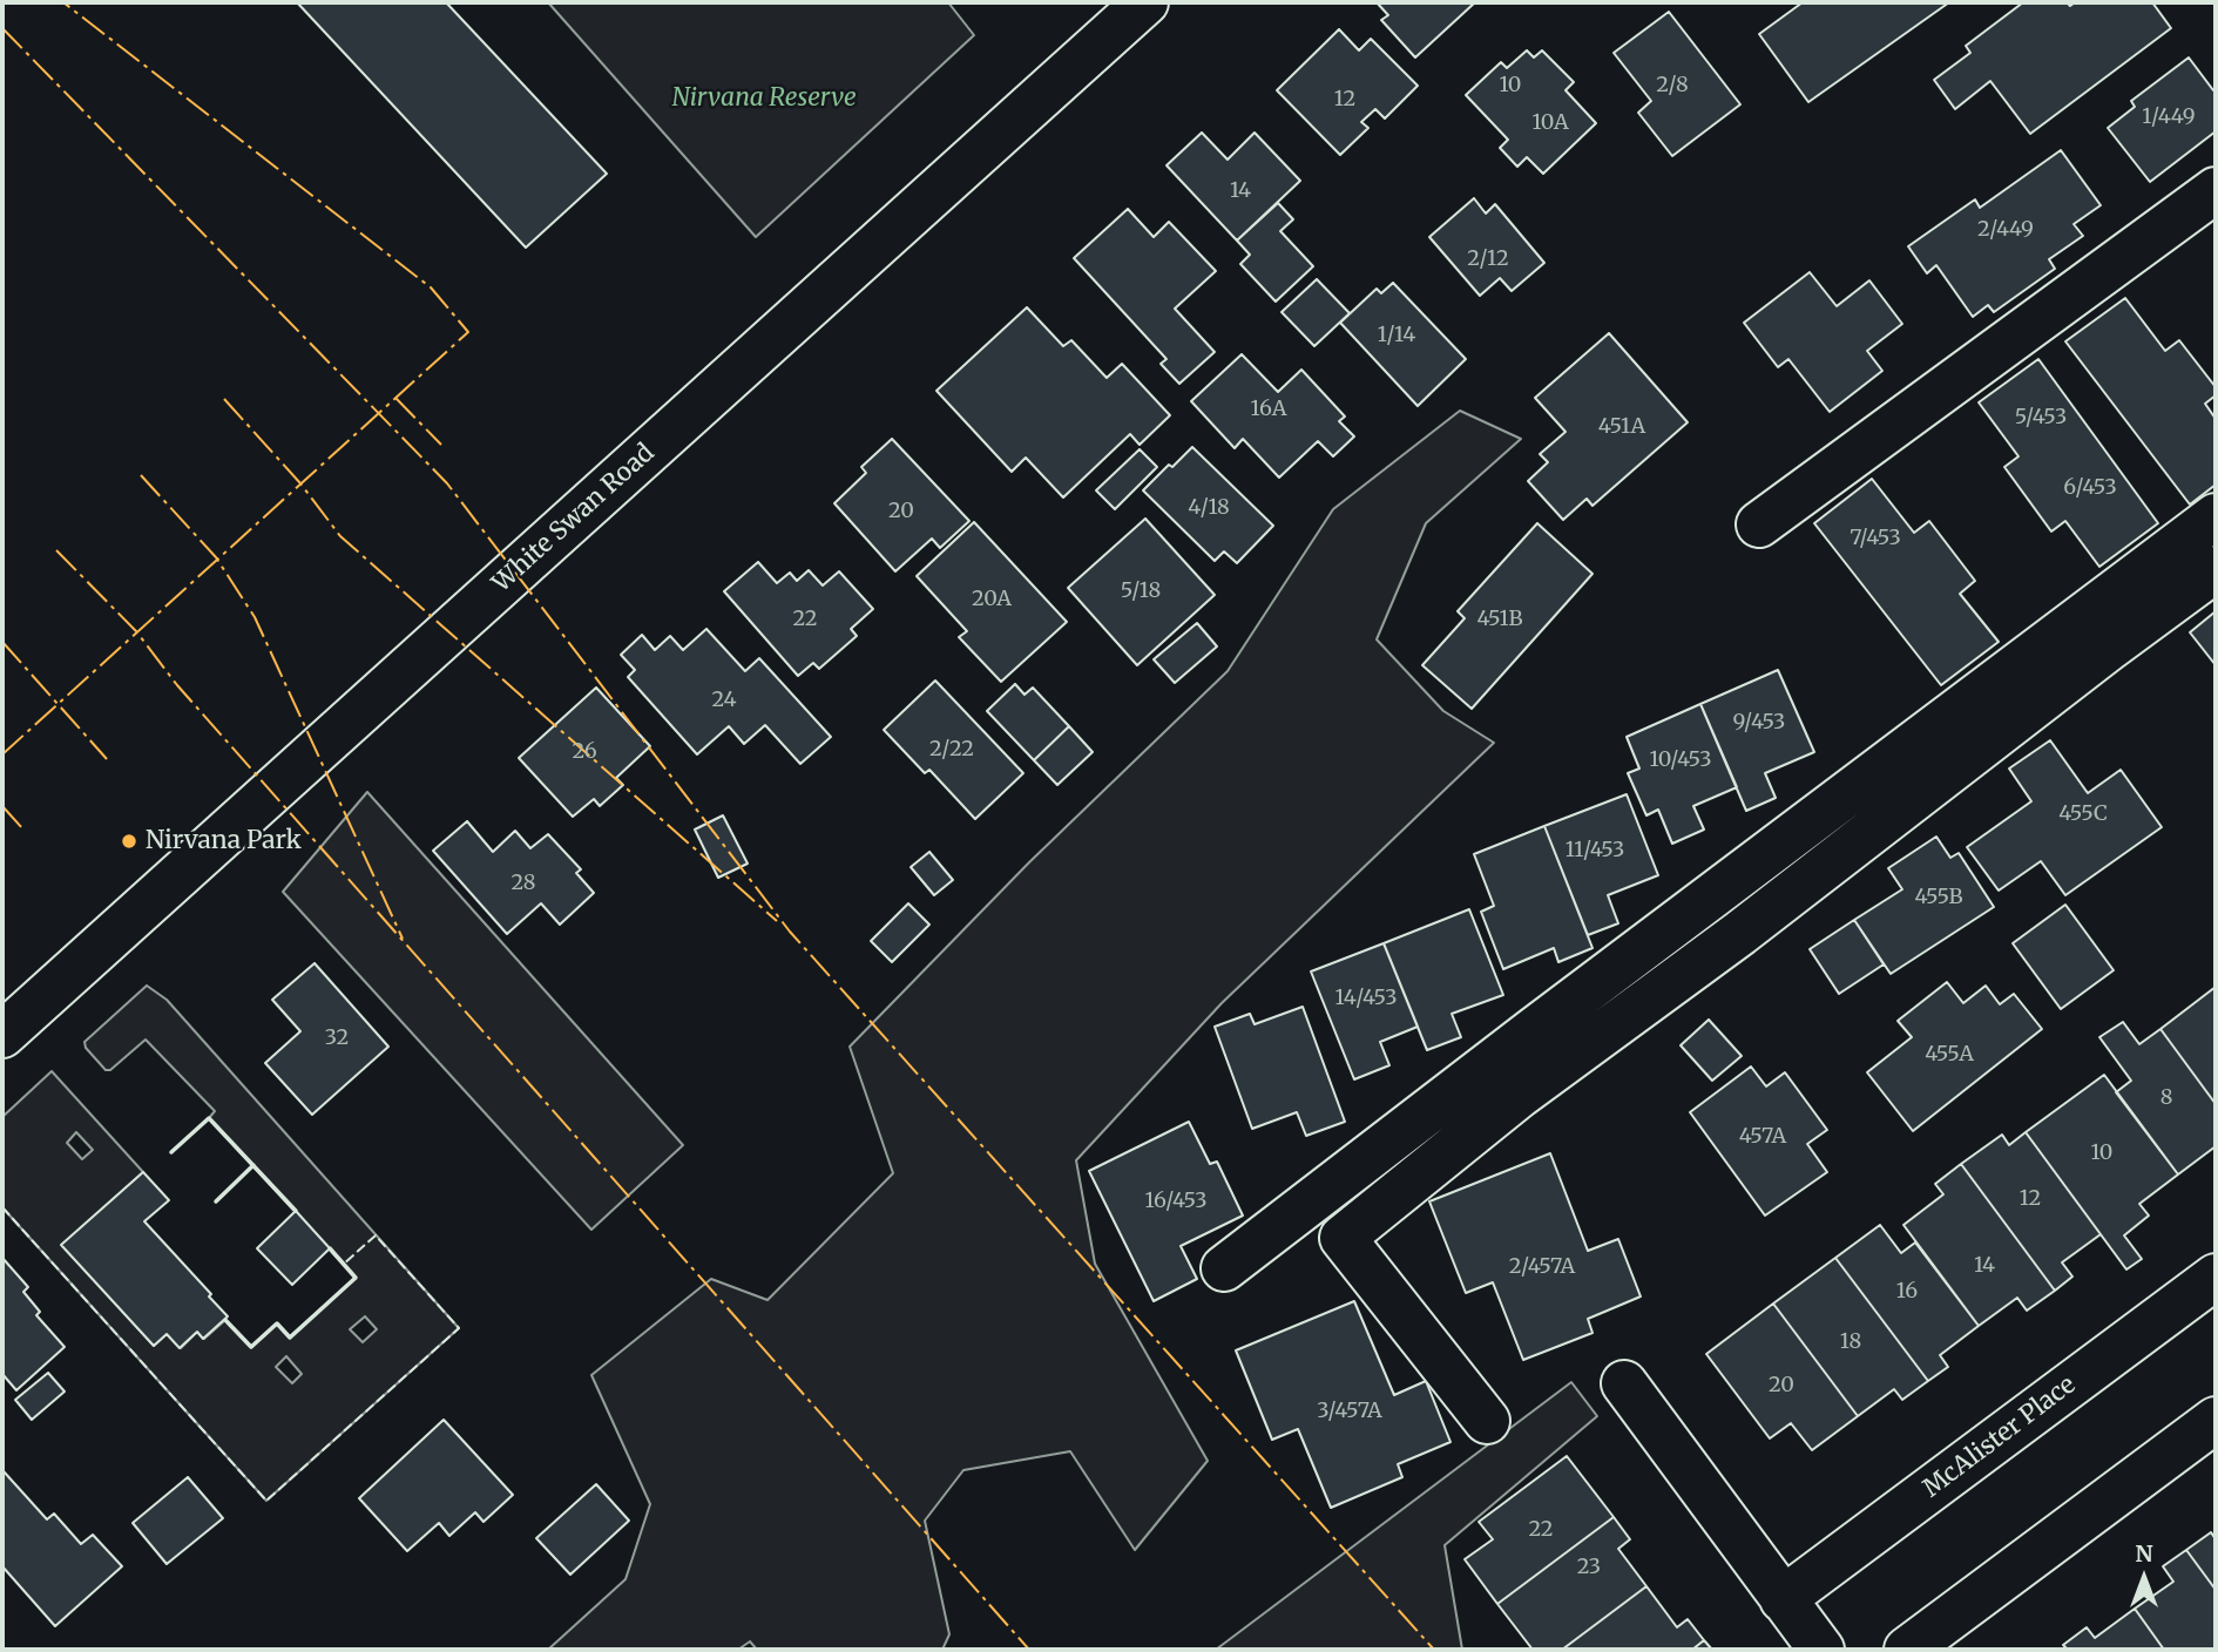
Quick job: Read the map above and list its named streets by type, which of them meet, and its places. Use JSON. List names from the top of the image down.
{
  "streets": {
    "main road": ["White Swan Road", "McAlister Place"]
  },
  "parks": ["Nirvana Reserve"],
  "places": ["Nirvana Park"],
  "house_numbers": [
    "10",
    "2/8",
    "12",
    "1/449",
    "10A",
    "14",
    "2/449",
    "2/12",
    "1/14",
    "16A",
    "5/453",
    "451A",
    "6/453",
    "4/18",
    "20",
    "7/453",
    "5/18",
    "20A",
    "22",
    "451B",
    "24",
    "9/453",
    "2/22",
    "26",
    "10/453",
    "455C",
    "11/453",
    "28",
    "455B",
    "14/453",
    "32",
    "455A",
    "8",
    "457A",
    "10",
    "12",
    "16/453",
    "14",
    "2/457A",
    "16",
    "18",
    "20",
    "3/457A",
    "22",
    "23"
  ],
  "north": "top"
}
